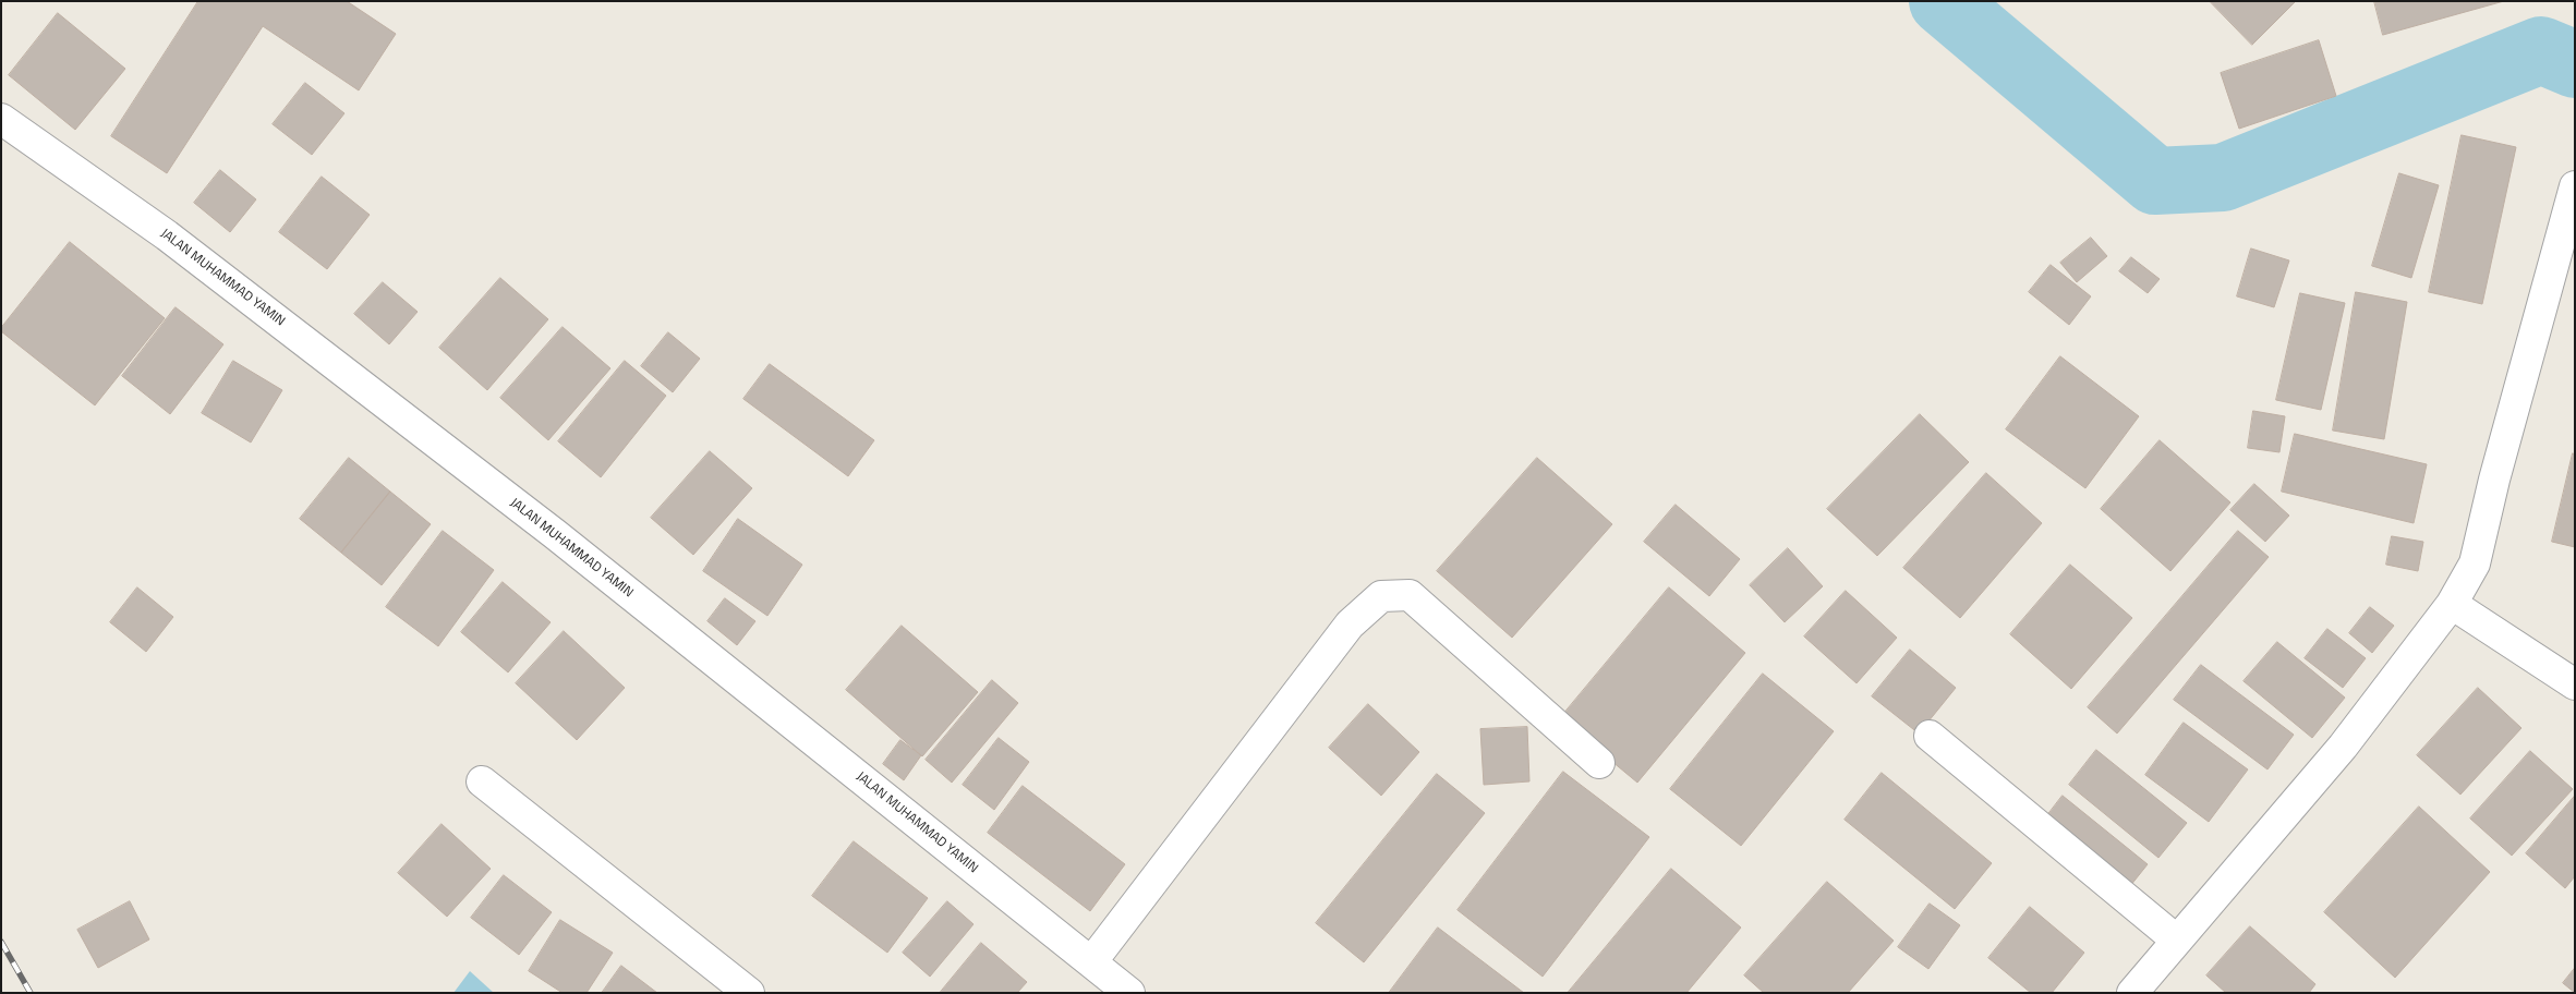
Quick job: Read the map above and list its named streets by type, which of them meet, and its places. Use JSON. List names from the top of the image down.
{
  "streets": {
    "street": ["JALAN MUHAMMAD YAMIN"]
  }
}
